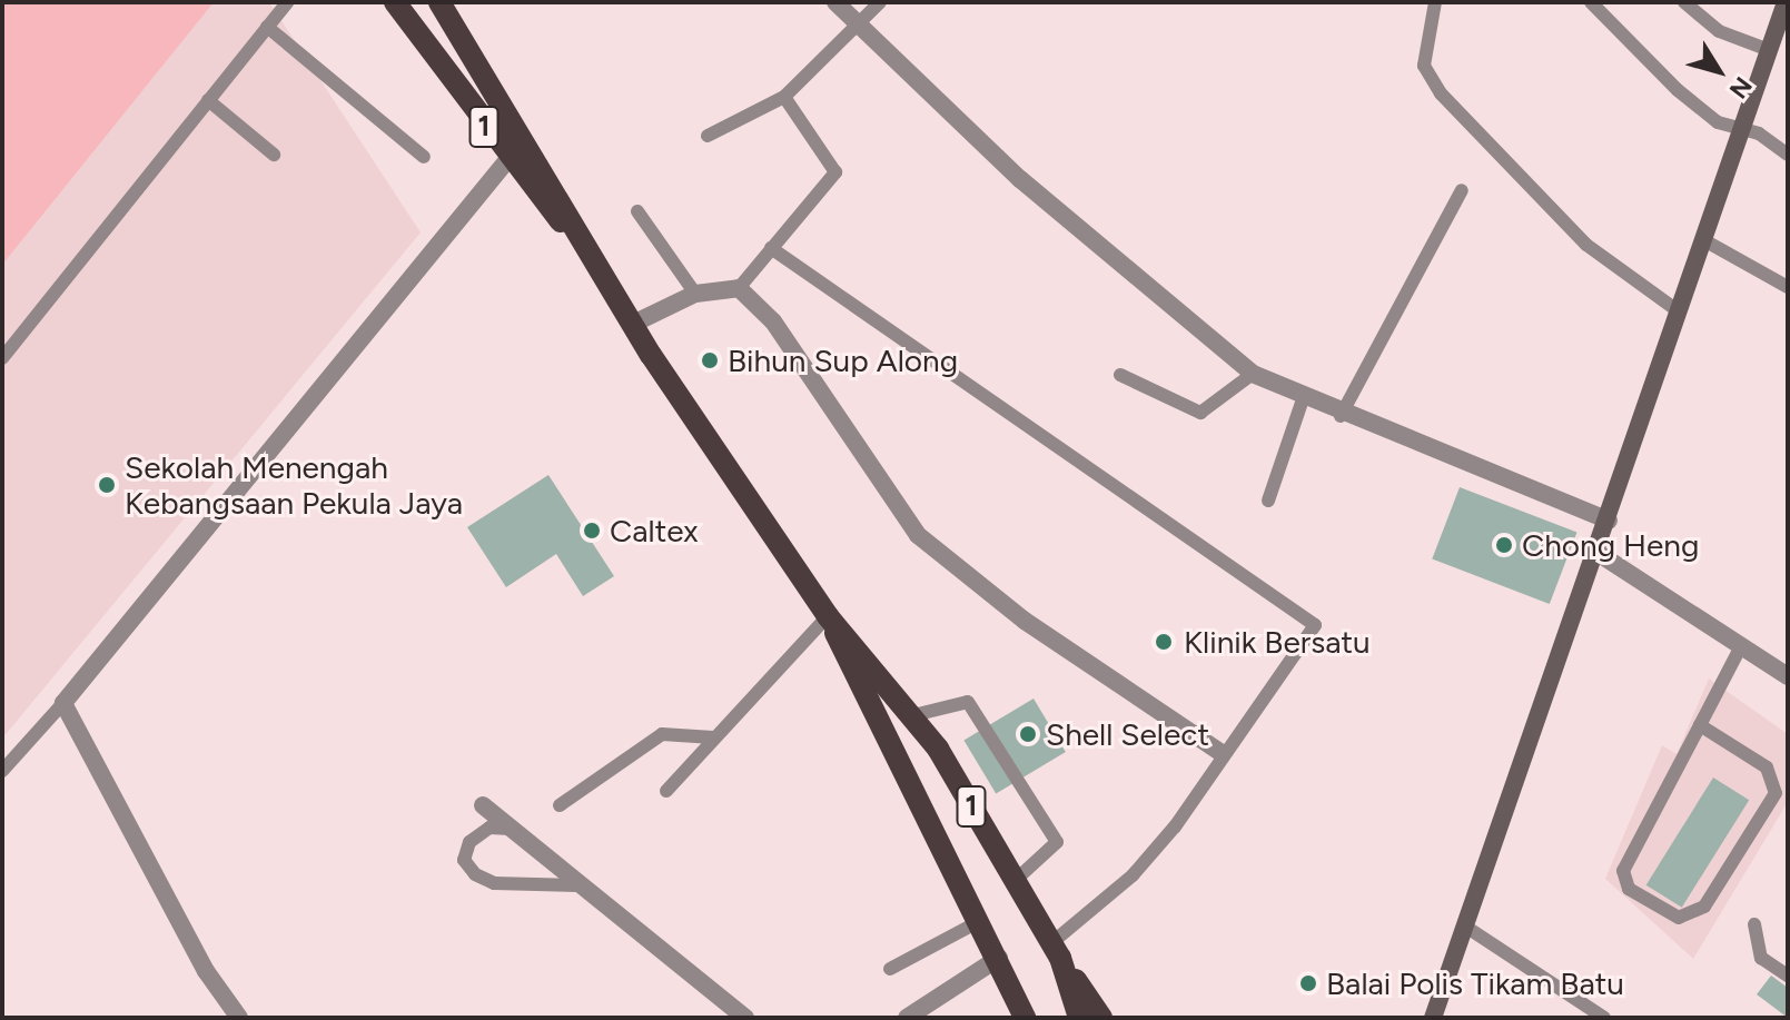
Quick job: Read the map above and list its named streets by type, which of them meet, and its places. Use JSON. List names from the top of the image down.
{
  "streets": {
    "main road": ["1"]
  },
  "places": [
    "Bihun Sup Along",
    "Sekolah Menengah Kebangsaan Pekula Jaya",
    "Caltex",
    "Chong Heng",
    "Klinik Bersatu",
    "Shell Select",
    "Balai Polis Tikam Batu"
  ],
  "north": "bottom right"
}
